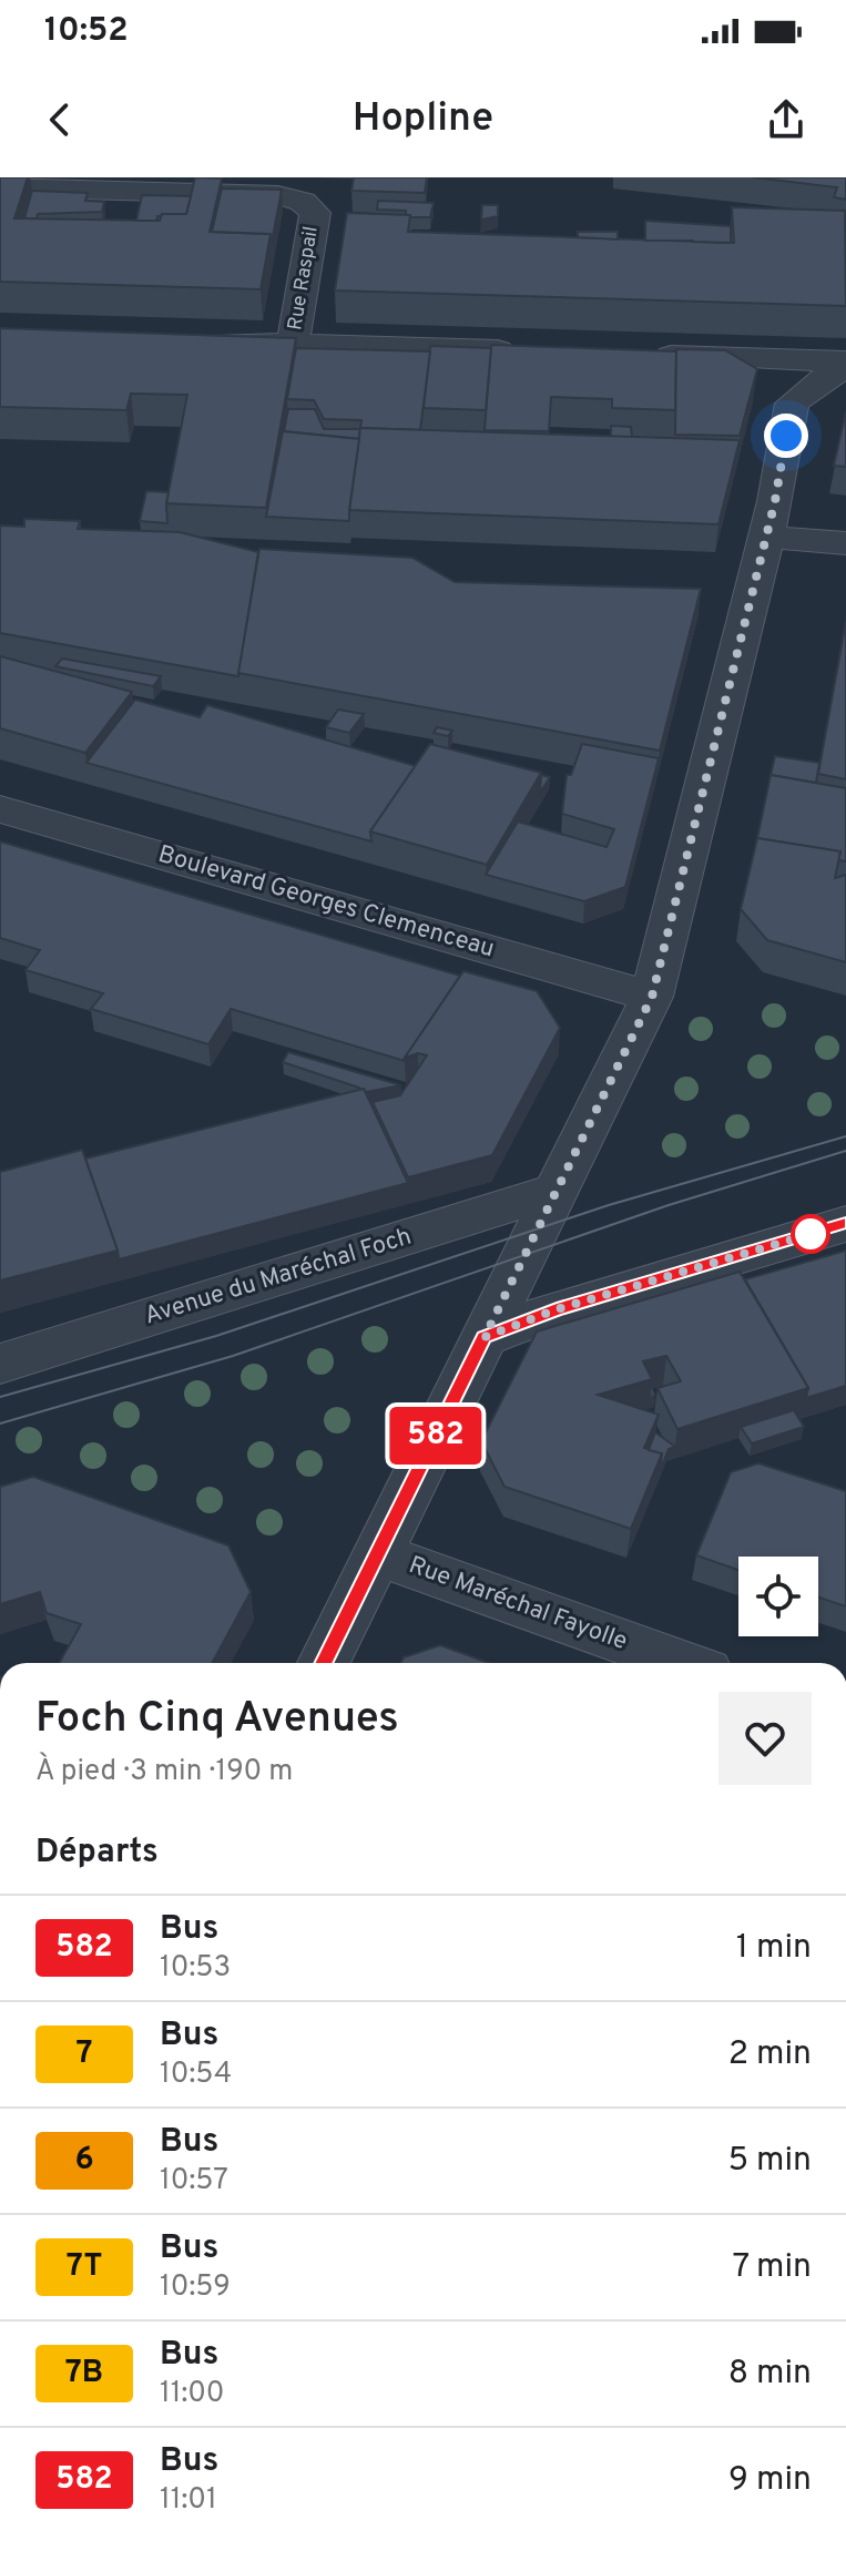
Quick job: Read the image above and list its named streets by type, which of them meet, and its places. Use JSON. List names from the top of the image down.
{
  "streets": {
    "street": [
      "Rue Raspail",
      "Boulevard Georges Clemenceau",
      "Avenue du Maréchal Foch",
      "Rue Maréchal Fayolle"
    ]
  },
  "lines": ["bus line 582"],
  "page": {
    "status": "10:52",
    "header": "Hopline",
    "on_map": "582",
    "heading": [
      ["Foch Cinq Avenues", "À pied · 3 min · 190 m"],
      "Départs"
    ],
    "list": [
      {
        "mark": "582",
        "name": "Bus",
        "note": "10:53",
        "value": "1 min"
      },
      {
        "mark": "7",
        "name": "Bus",
        "note": "10:54",
        "value": "2 min"
      },
      {
        "mark": "6",
        "name": "Bus",
        "note": "10:57",
        "value": "5 min"
      },
      {
        "mark": "7T",
        "name": "Bus",
        "note": "10:59",
        "value": "7 min"
      },
      {
        "mark": "7B",
        "name": "Bus",
        "note": "11:00",
        "value": "8 min"
      },
      {
        "mark": "582",
        "name": "Bus",
        "note": "11:01",
        "value": "9 min"
      }
    ]
  }
}
